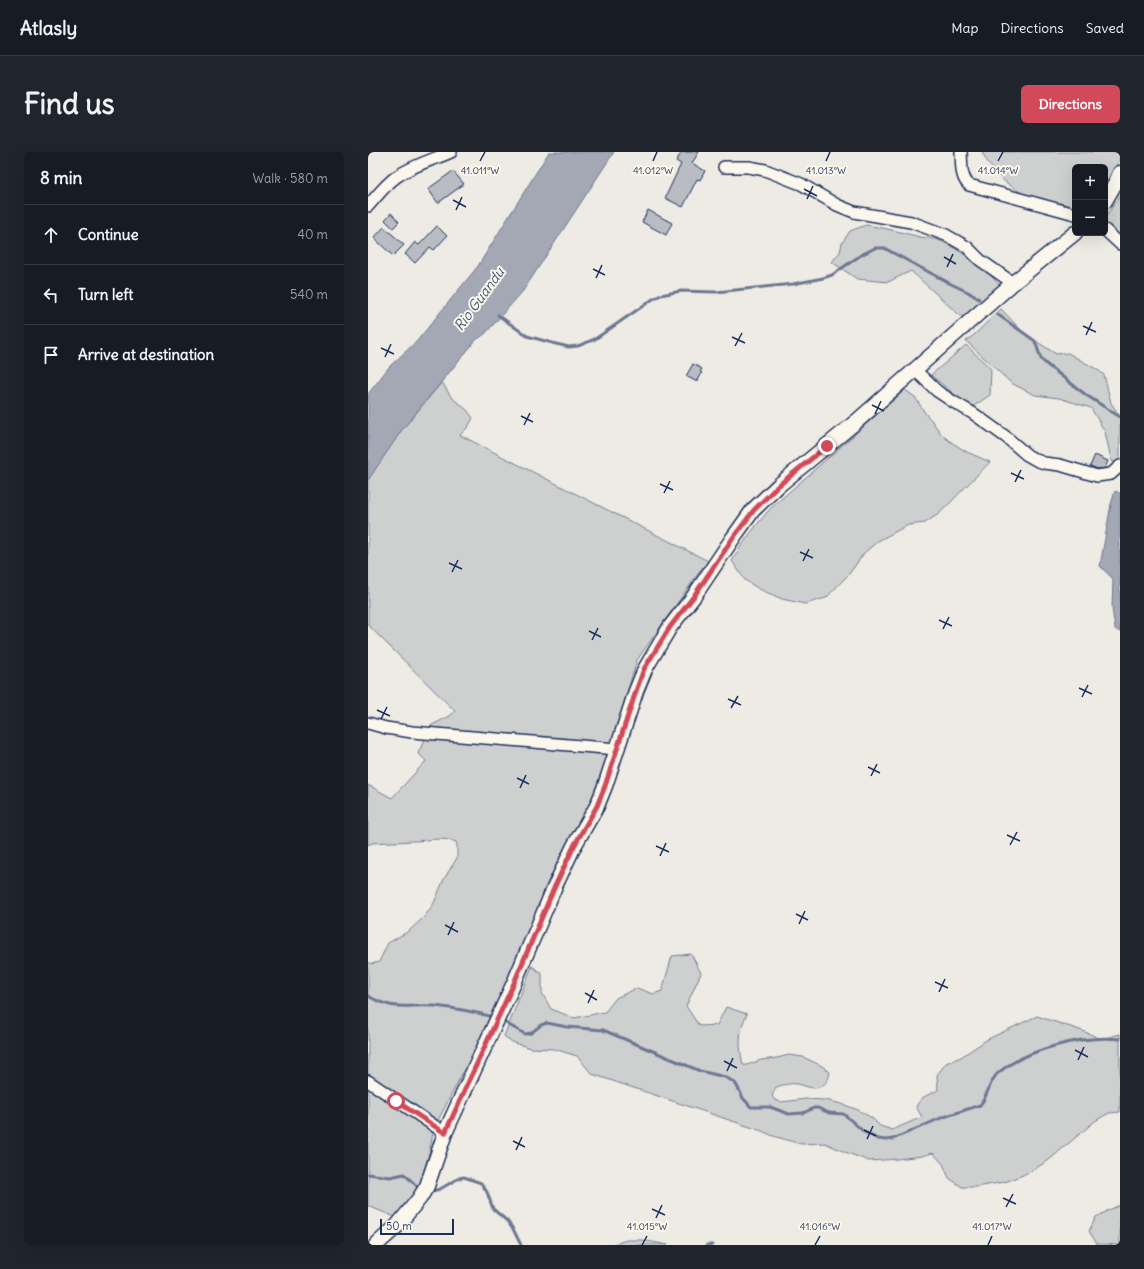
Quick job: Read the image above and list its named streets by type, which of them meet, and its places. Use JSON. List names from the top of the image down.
{
  "water": ["Rio Guandu"],
  "scale_bar": "50 m",
  "page": {
    "header": "Atlasly",
    "nav": ["Map", "Directions", "Saved"],
    "buttons": "Directions",
    "title": "Find us",
    "heading": ["8 min", "Walk · 580 m"],
    "map_buttons": ["+", "−"],
    "list": [
      ["Continue", "40 m"],
      ["Turn left", "540 m"],
      "Arrive at destination"
    ],
    "scale": "50 m"
  },
  "coordinates": [
    "41.011°W",
    "41.012°W",
    "41.013°W",
    "41.014°W",
    "41.015°W",
    "41.016°W",
    "41.017°W"
  ]
}
